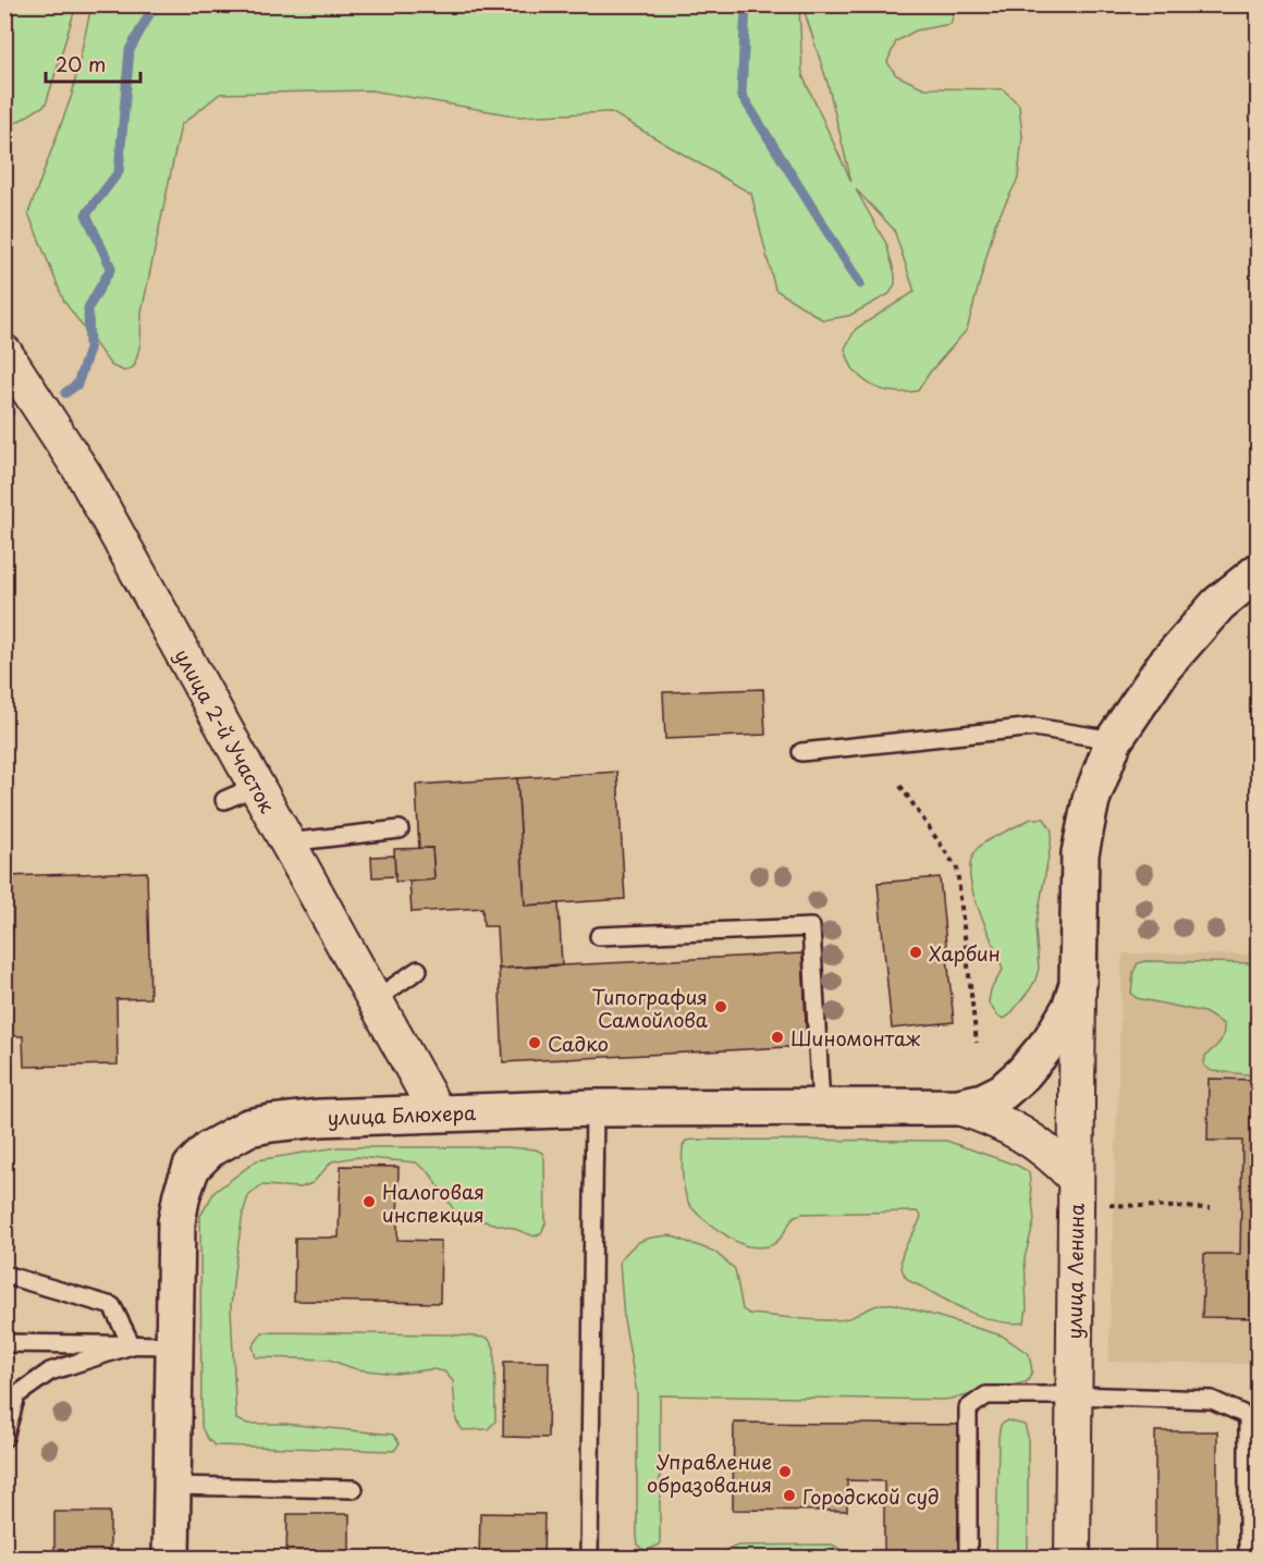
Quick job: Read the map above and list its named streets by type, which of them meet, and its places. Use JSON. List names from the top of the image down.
{
  "streets": {
    "street": ["улица 2-й Участок", "улица Блюхера", "улица Ленина"]
  },
  "crossings": [
    ["улица 2-й Участок", "улица Блюхера"],
    ["улица Блюхера", "улица Ленина"]
  ],
  "places": [
    "Харбин",
    "Типография Самойлова",
    "Шиномонтаж",
    "Садко",
    "Налоговая инспекция",
    "Управление образования",
    "Городской суд"
  ],
  "scale_bar": "20 m"
}
